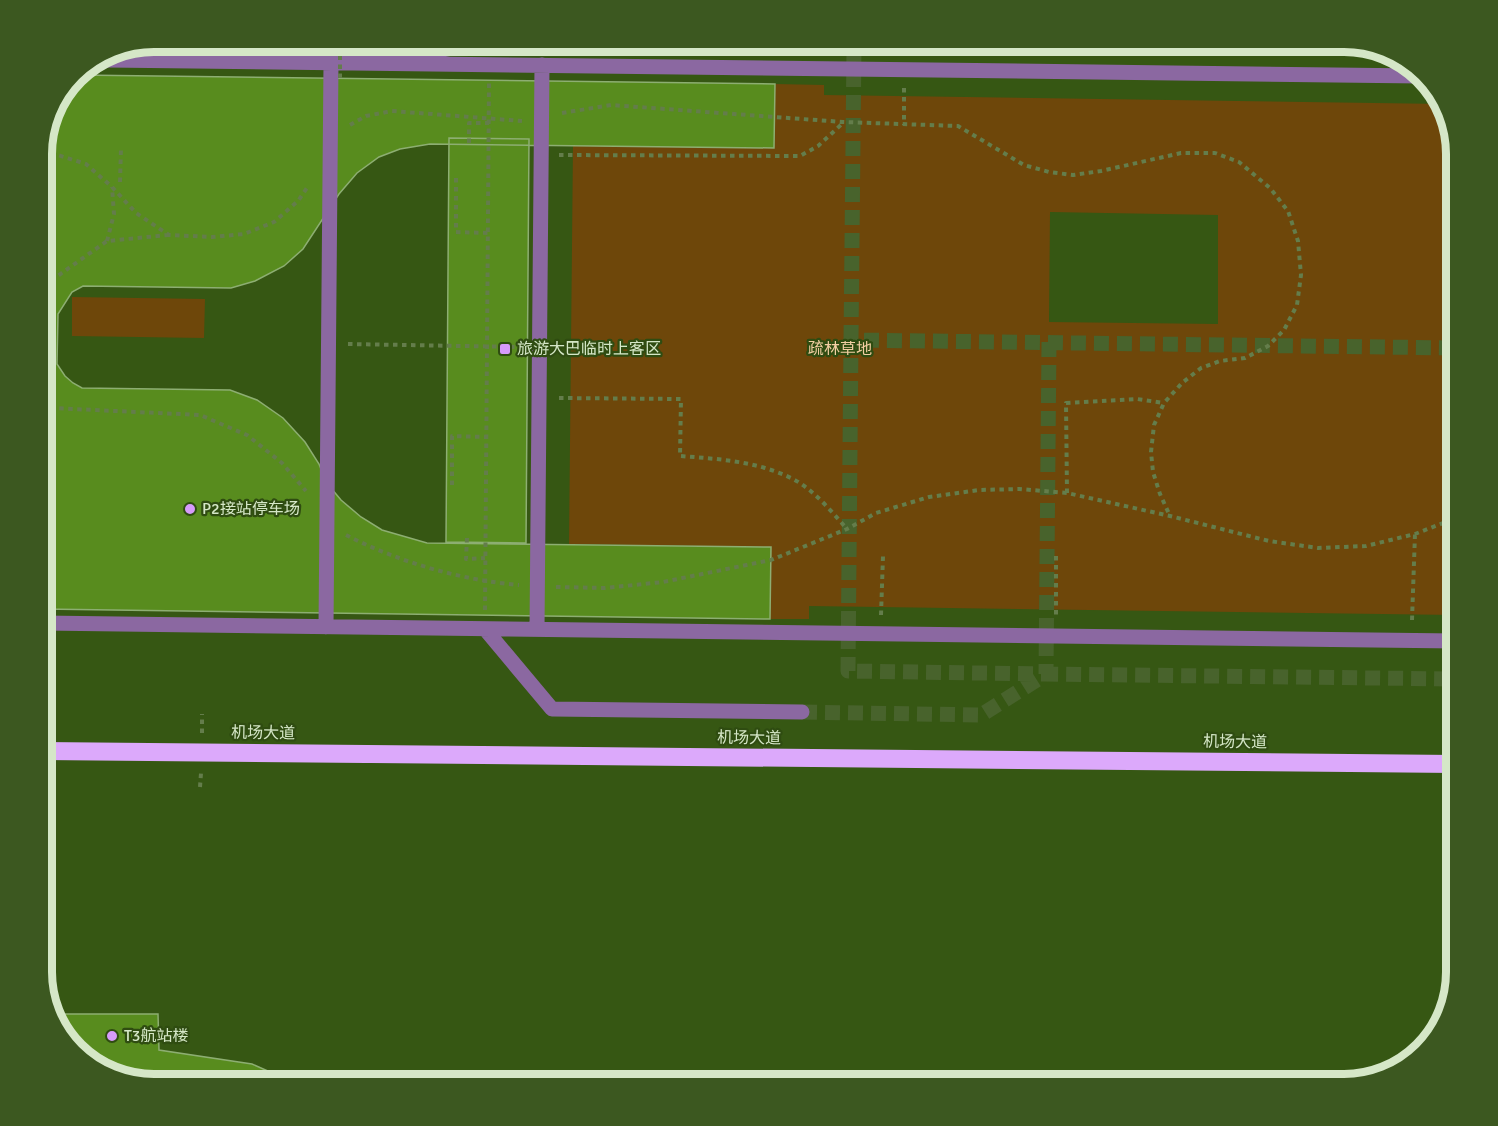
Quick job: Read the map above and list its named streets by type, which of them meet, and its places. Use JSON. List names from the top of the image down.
{
  "streets": {
    "highway": ["机场大道"]
  },
  "parks": ["疏林草地"],
  "places": {
    "transit": ["旅游大巴临时上客区"],
    "other": ["P2接站停车场", "T3航站楼"]
  }
}
